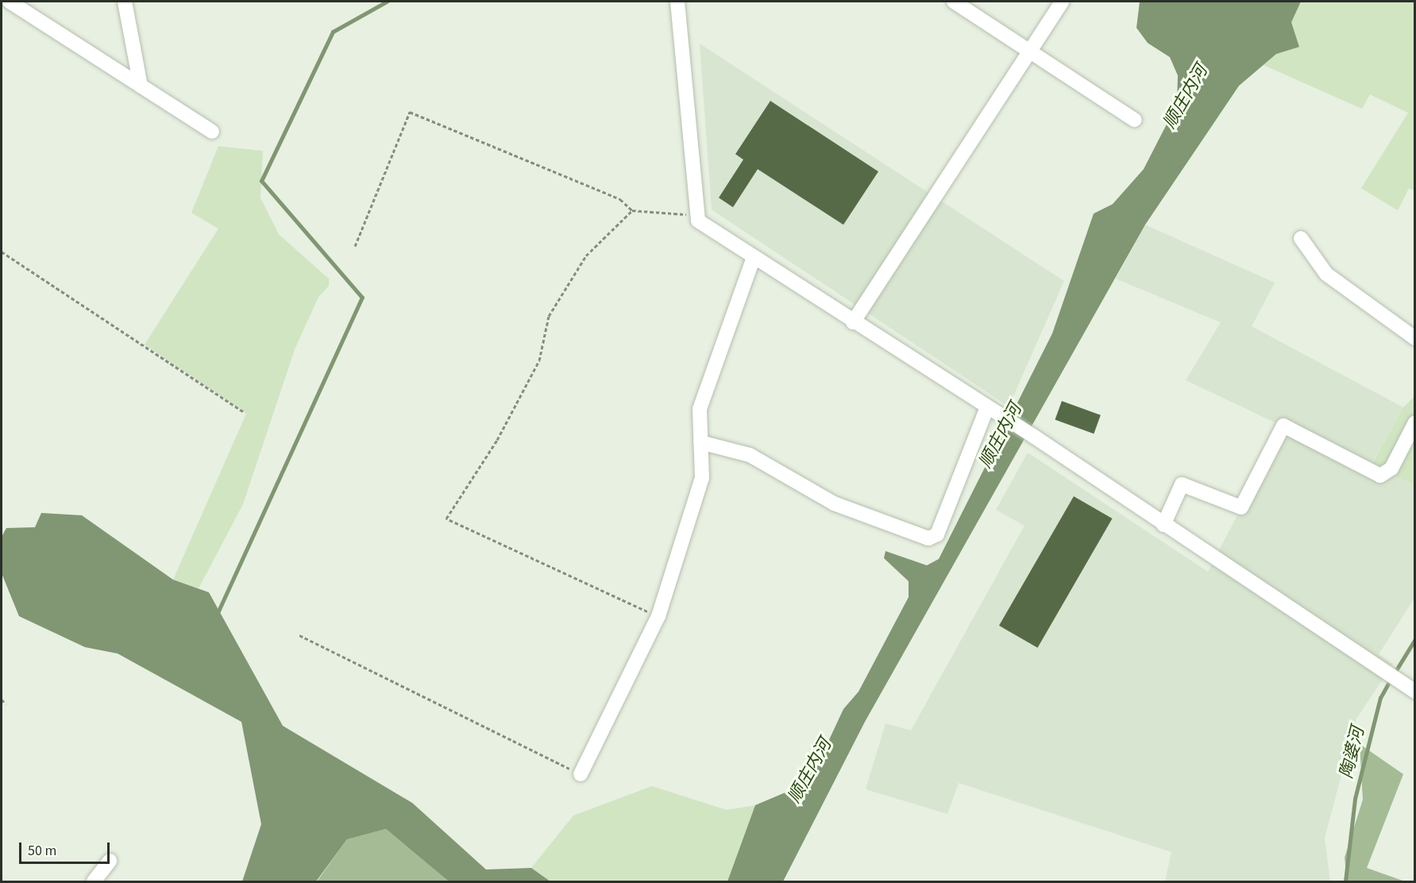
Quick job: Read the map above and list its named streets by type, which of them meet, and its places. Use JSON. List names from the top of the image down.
{
  "water": ["顺庄内河", "陶婆河"],
  "scale_bar": "50 m"
}
